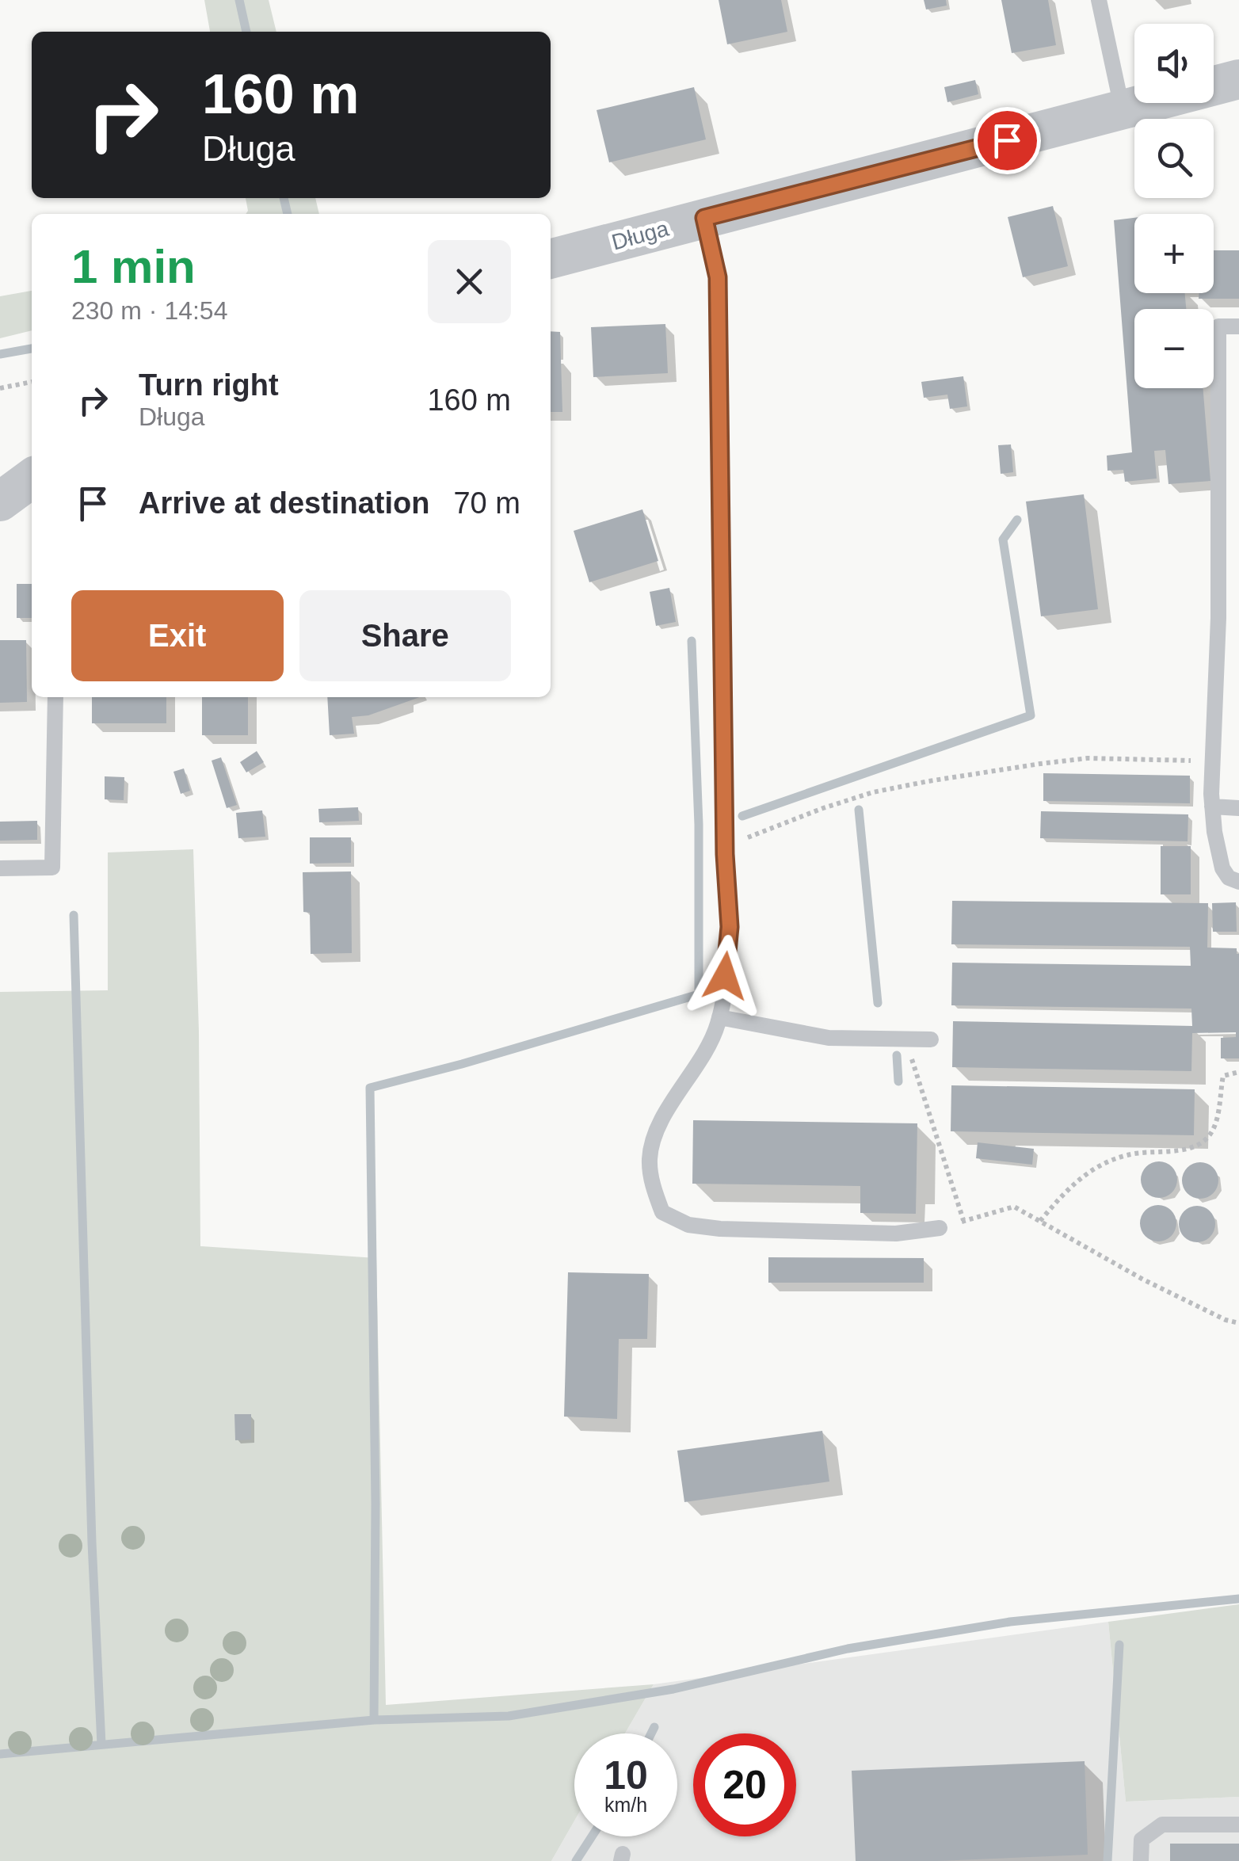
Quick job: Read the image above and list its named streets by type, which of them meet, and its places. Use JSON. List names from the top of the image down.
{
  "streets": {
    "street": ["Długa"]
  },
  "page": {
    "map_buttons": ["+", "−"],
    "turn": ["160 m", "Długa"],
    "heading": ["1 min", "230 m · 14:54"],
    "list": [
      {
        "name": "Turn right",
        "note": "Długa",
        "value": "160 m"
      },
      {
        "name": "Arrive at destination",
        "value": "70 m"
      }
    ],
    "buttons": ["Exit", "Share"],
    "speed": "10 km/h",
    "limit": "20"
  }
}
